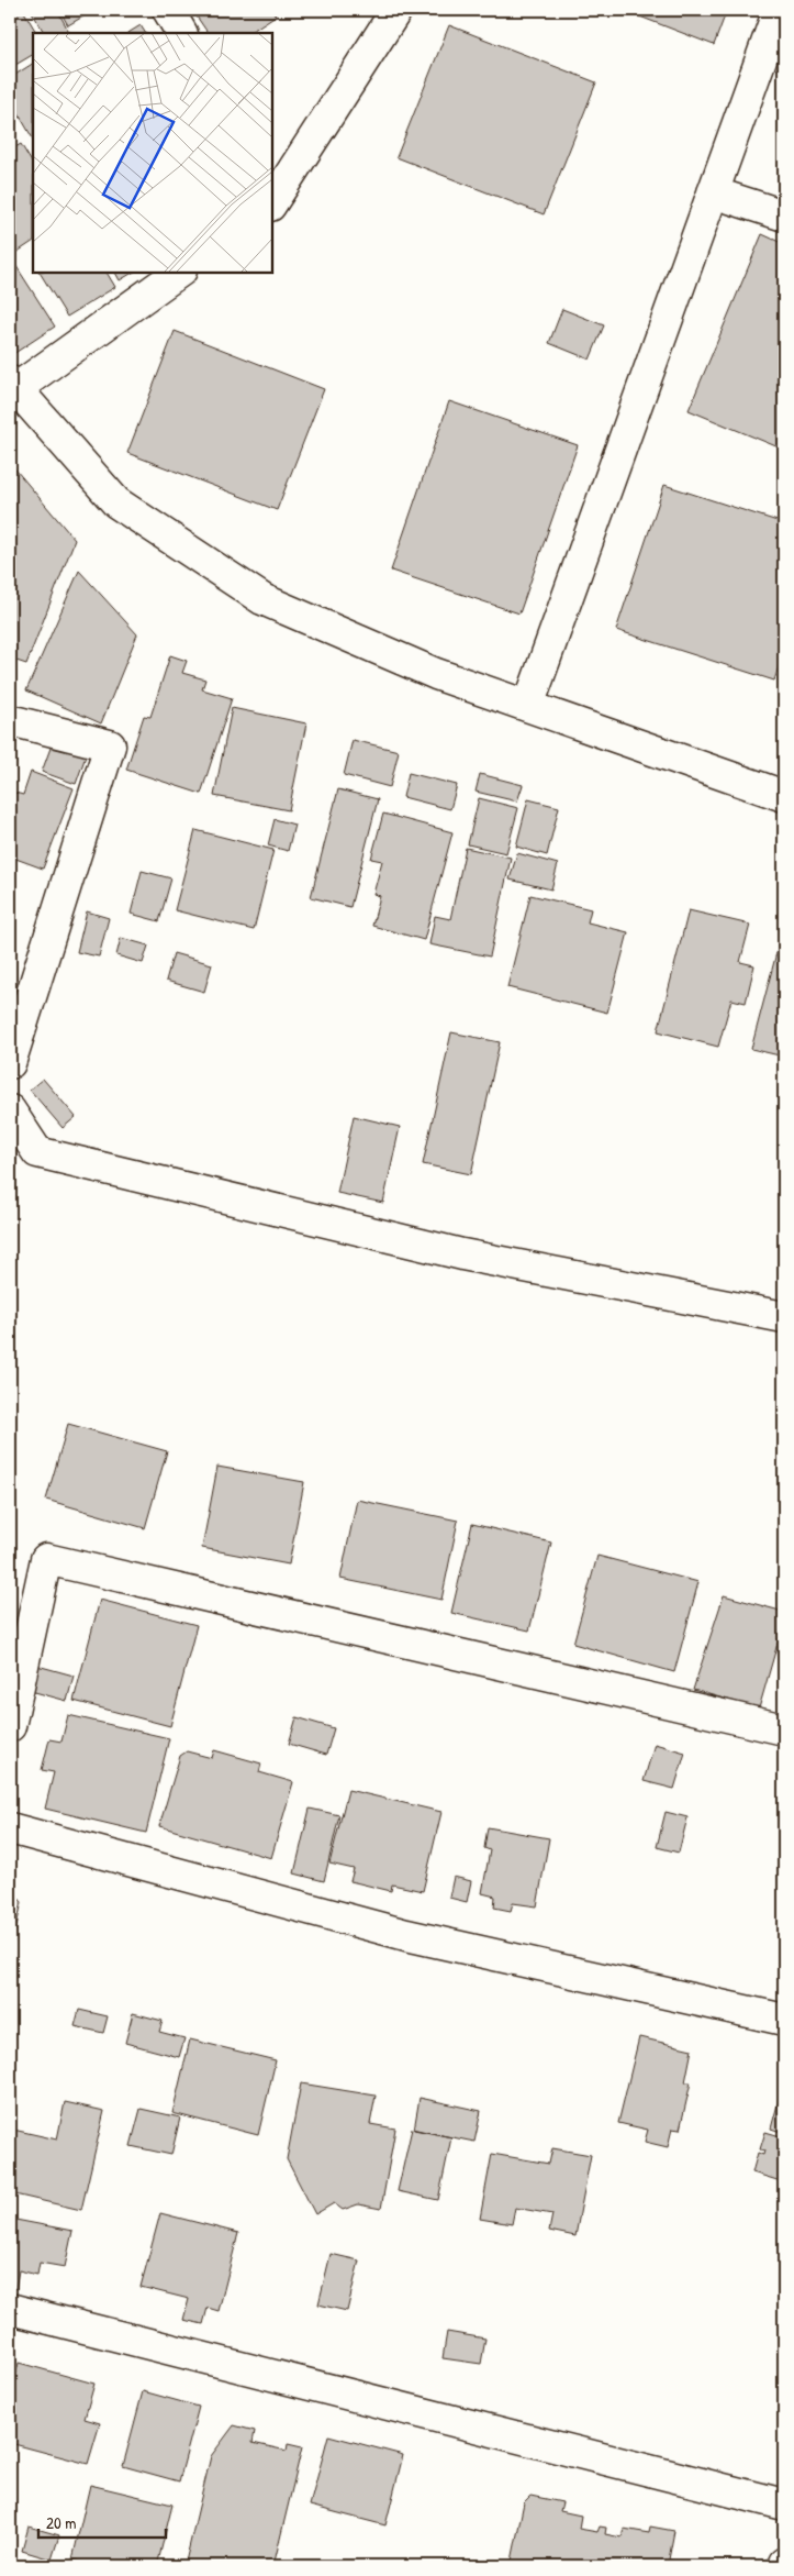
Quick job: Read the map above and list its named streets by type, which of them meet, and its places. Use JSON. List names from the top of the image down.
{
  "scale_bar": "20 m"
}
